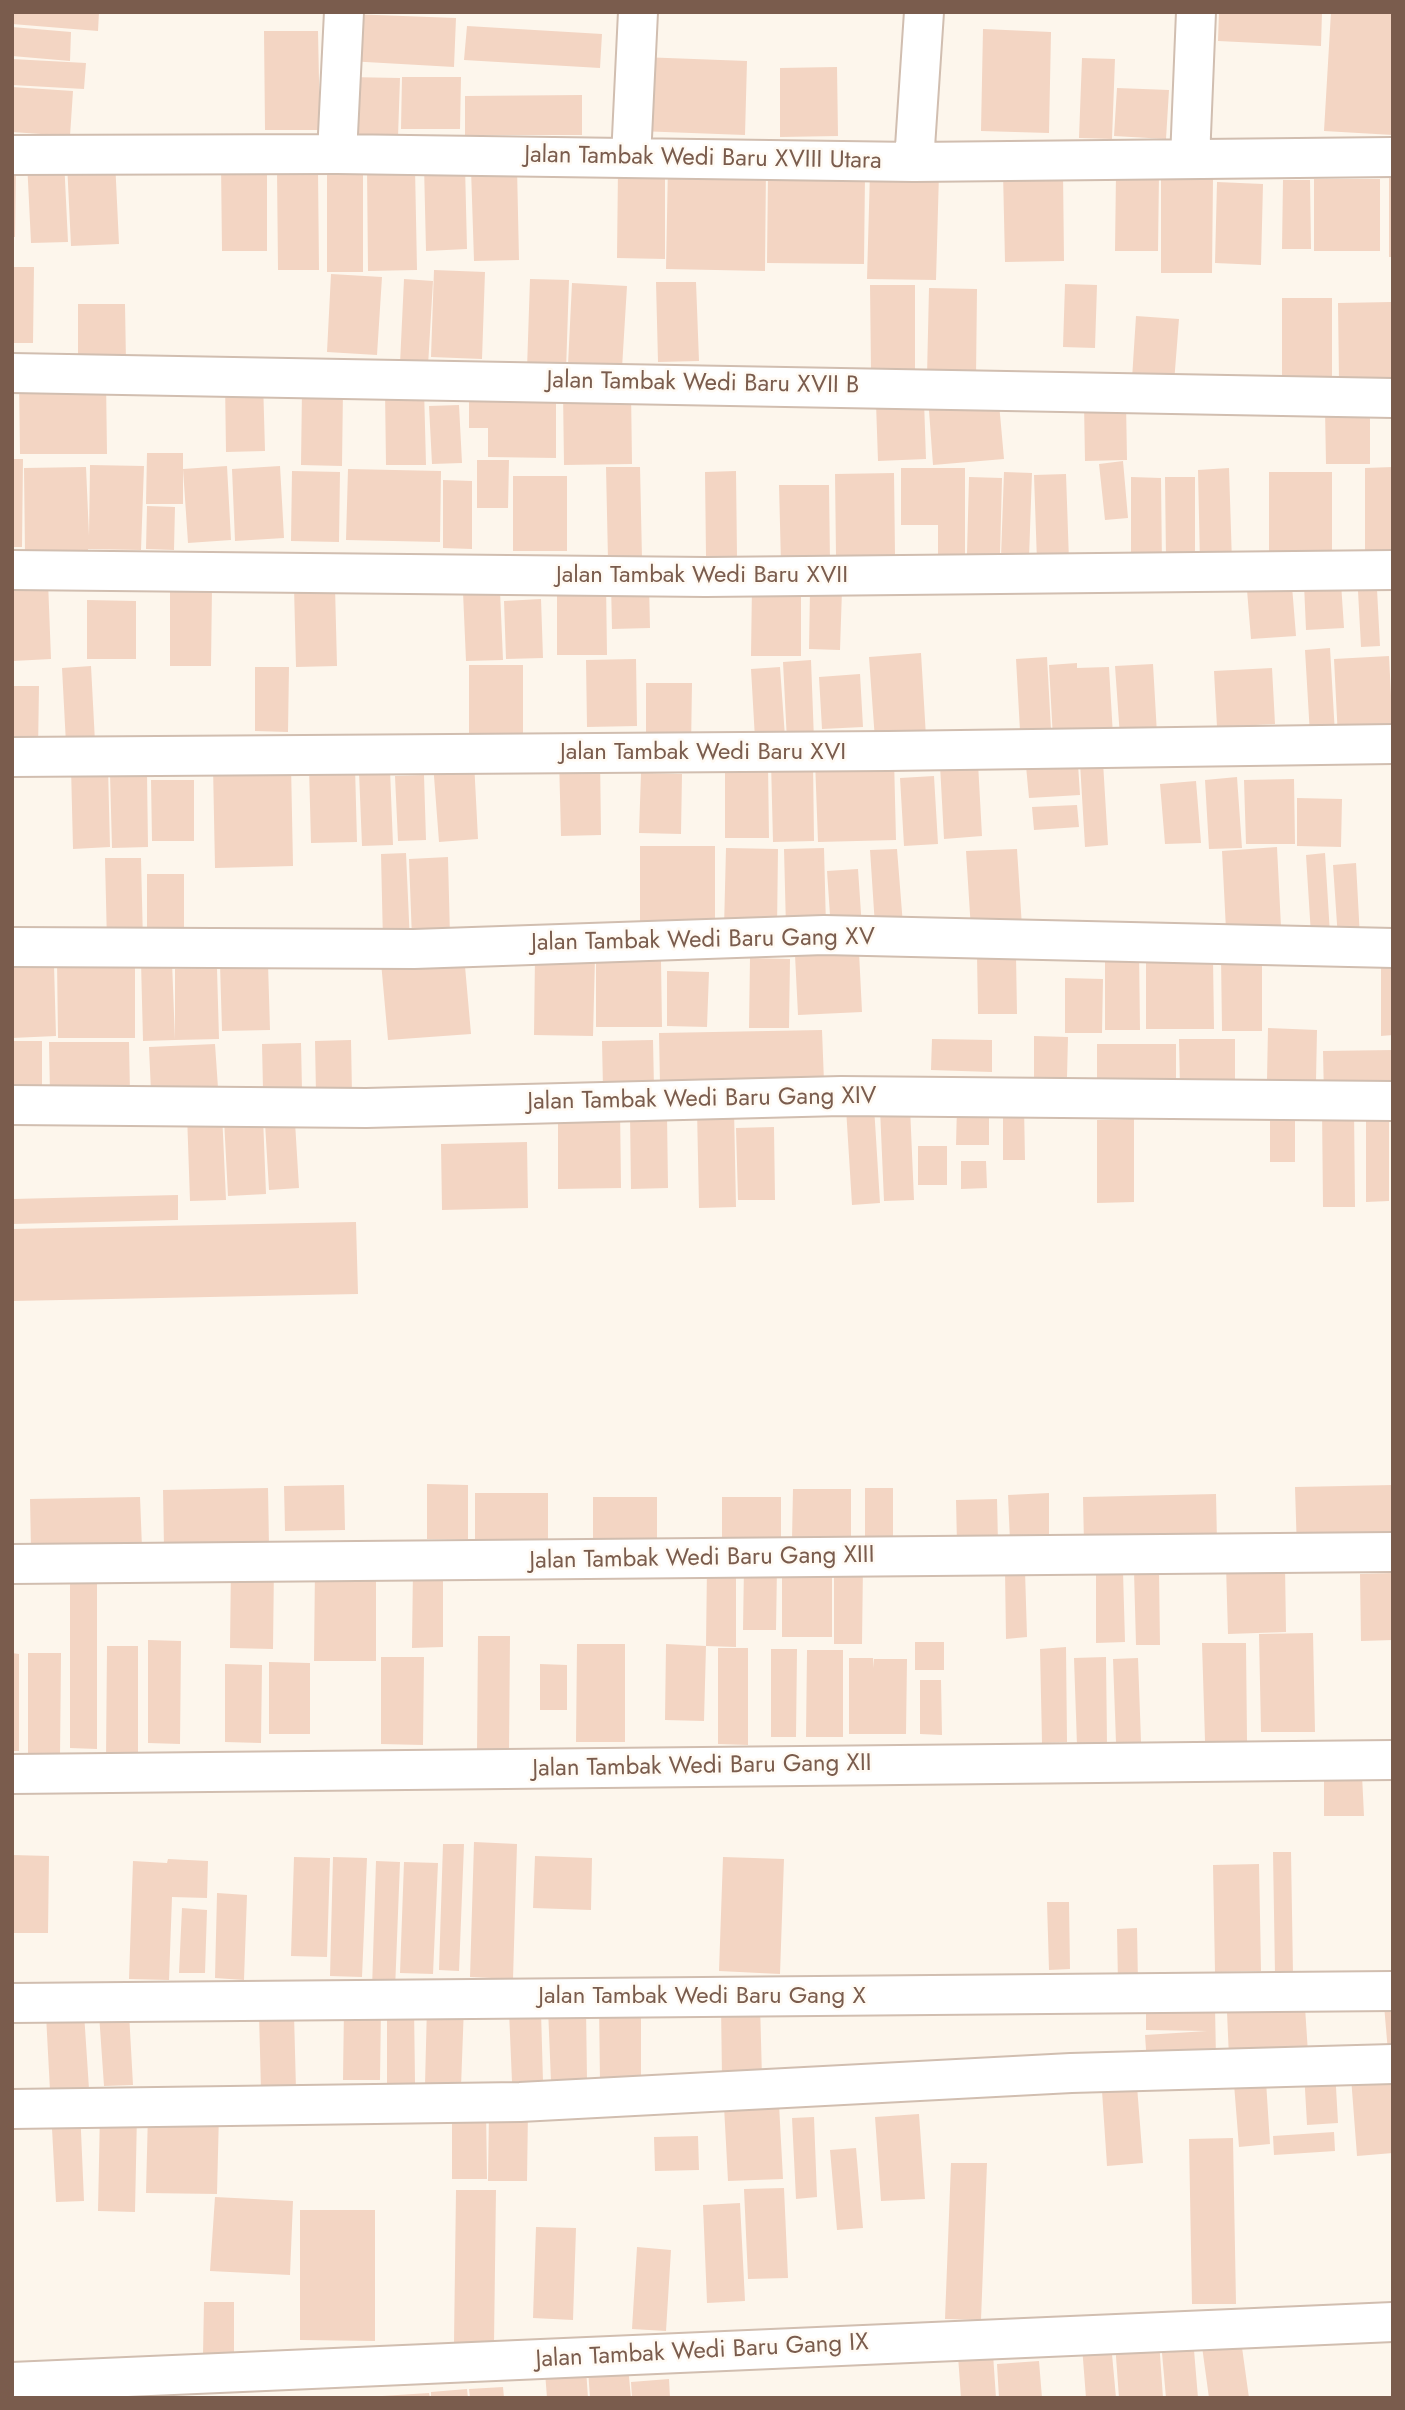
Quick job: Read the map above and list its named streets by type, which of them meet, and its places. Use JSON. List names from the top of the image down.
{
  "streets": {
    "street": [
      "Jalan Tambak Wedi Baru XVIII Utara",
      "Jalan Tambak Wedi Baru XVII B",
      "Jalan Tambak Wedi Baru XVII",
      "Jalan Tambak Wedi Baru XVI",
      "Jalan Tambak Wedi Baru Gang XV",
      "Jalan Tambak Wedi Baru Gang XIV",
      "Jalan Tambak Wedi Baru Gang XIII",
      "Jalan Tambak Wedi Baru Gang XII",
      "Jalan Tambak Wedi Baru Gang X",
      "Jalan Tambak Wedi Baru Gang IX"
    ]
  }
}
